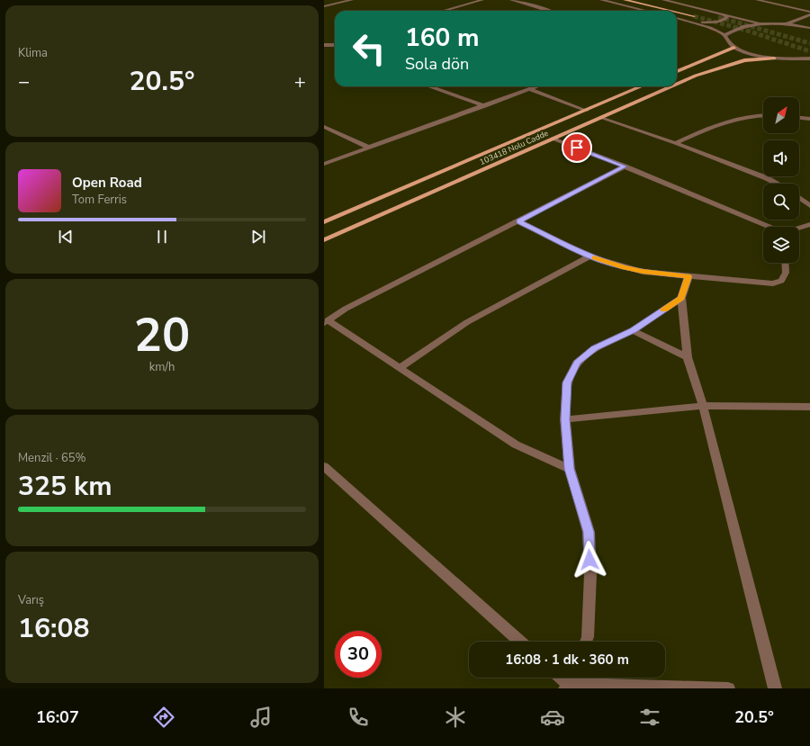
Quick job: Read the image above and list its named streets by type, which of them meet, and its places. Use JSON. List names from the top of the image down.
{
  "streets": {
    "main road": ["103418 Nolu Cadde"]
  },
  "north": "top right",
  "page": {
    "tile": [
      "Klima",
      ["20", "km/h"],
      ["Menzil · 65%", "325 km"],
      ["Varış", "16:08"]
    ],
    "turn": ["160 m", "Sola dön"],
    "heat": ["−", "20.5°", "+"],
    "song": ["Open Road", "Tom Ferris"],
    "limit": "30",
    "trip": "16:08 · 1 dk · 360 m",
    "tabs": ["16:07", "20.5°"]
  }
}
